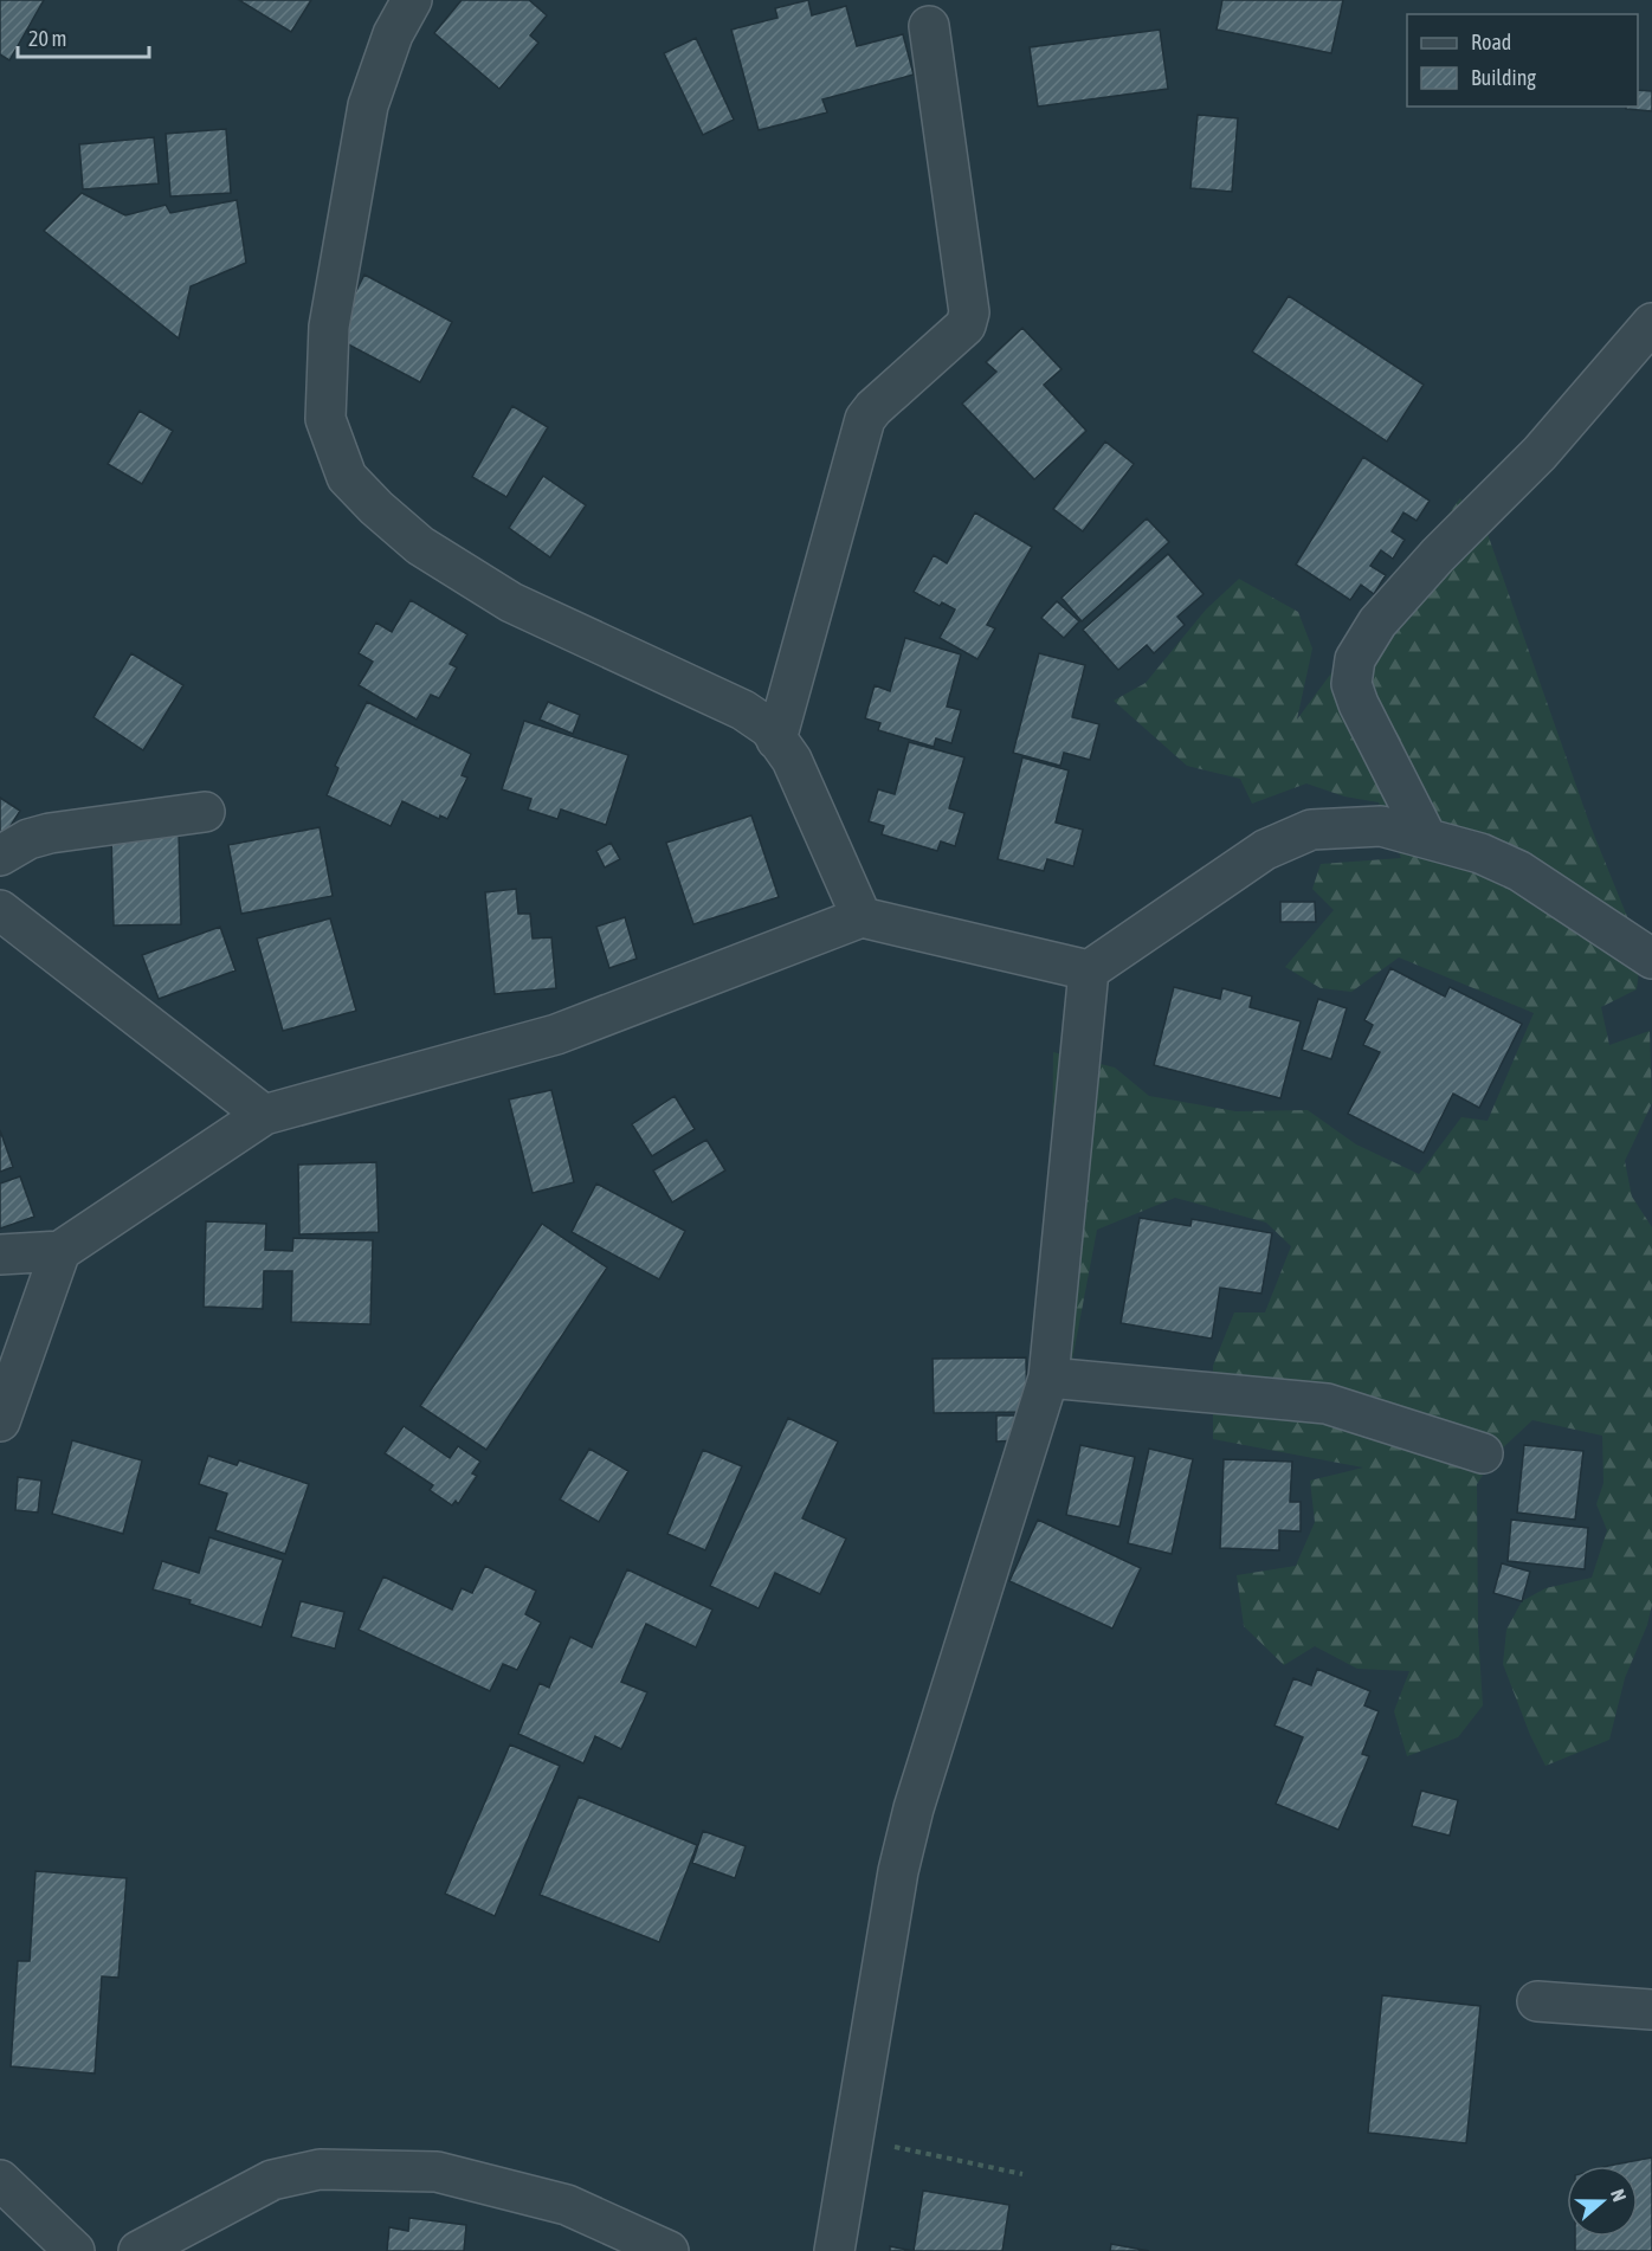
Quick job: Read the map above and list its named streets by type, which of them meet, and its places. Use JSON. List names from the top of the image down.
{
  "legend": ["Road", "Building"],
  "scale_bar": "20 m",
  "north": "right"
}
